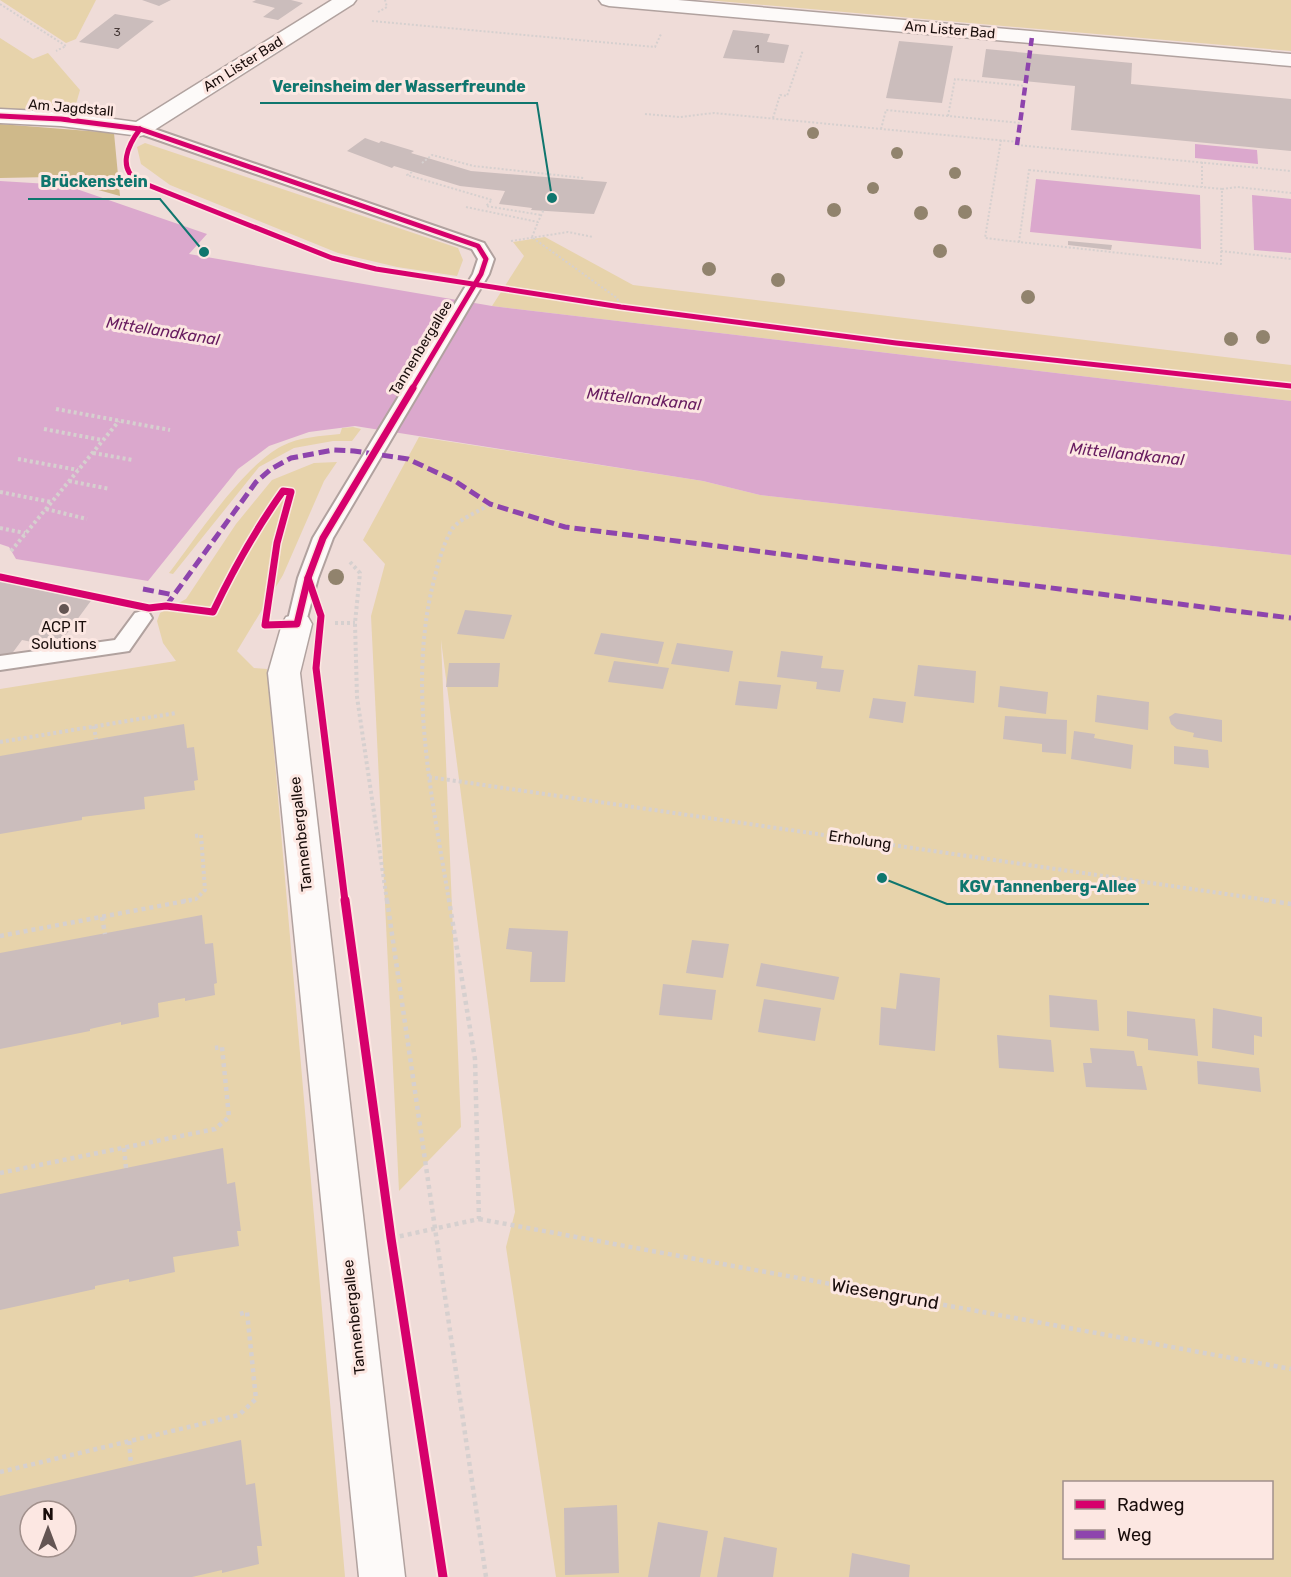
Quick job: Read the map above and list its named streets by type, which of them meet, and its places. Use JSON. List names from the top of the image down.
{
  "streets": {
    "street": ["Am Lister Bad", "Am Jagdstall", "Tannenbergallee"],
    "path": ["Erholung", "Wiesengrund"]
  },
  "crossings": [
    ["Am Lister Bad", "Am Jagdstall"],
    ["Am Lister Bad", "Tannenbergallee"],
    ["Am Jagdstall", "Tannenbergallee"]
  ],
  "water": ["Mittellandkanal"],
  "places": [
    "Vereinsheim der Wasserfreunde",
    "Brückenstein",
    "ACP IT Solutions",
    "KGV Tannenberg-Allee"
  ],
  "house_numbers": ["3", "1"],
  "legend": ["Radweg", "Weg"],
  "north": "top"
}
